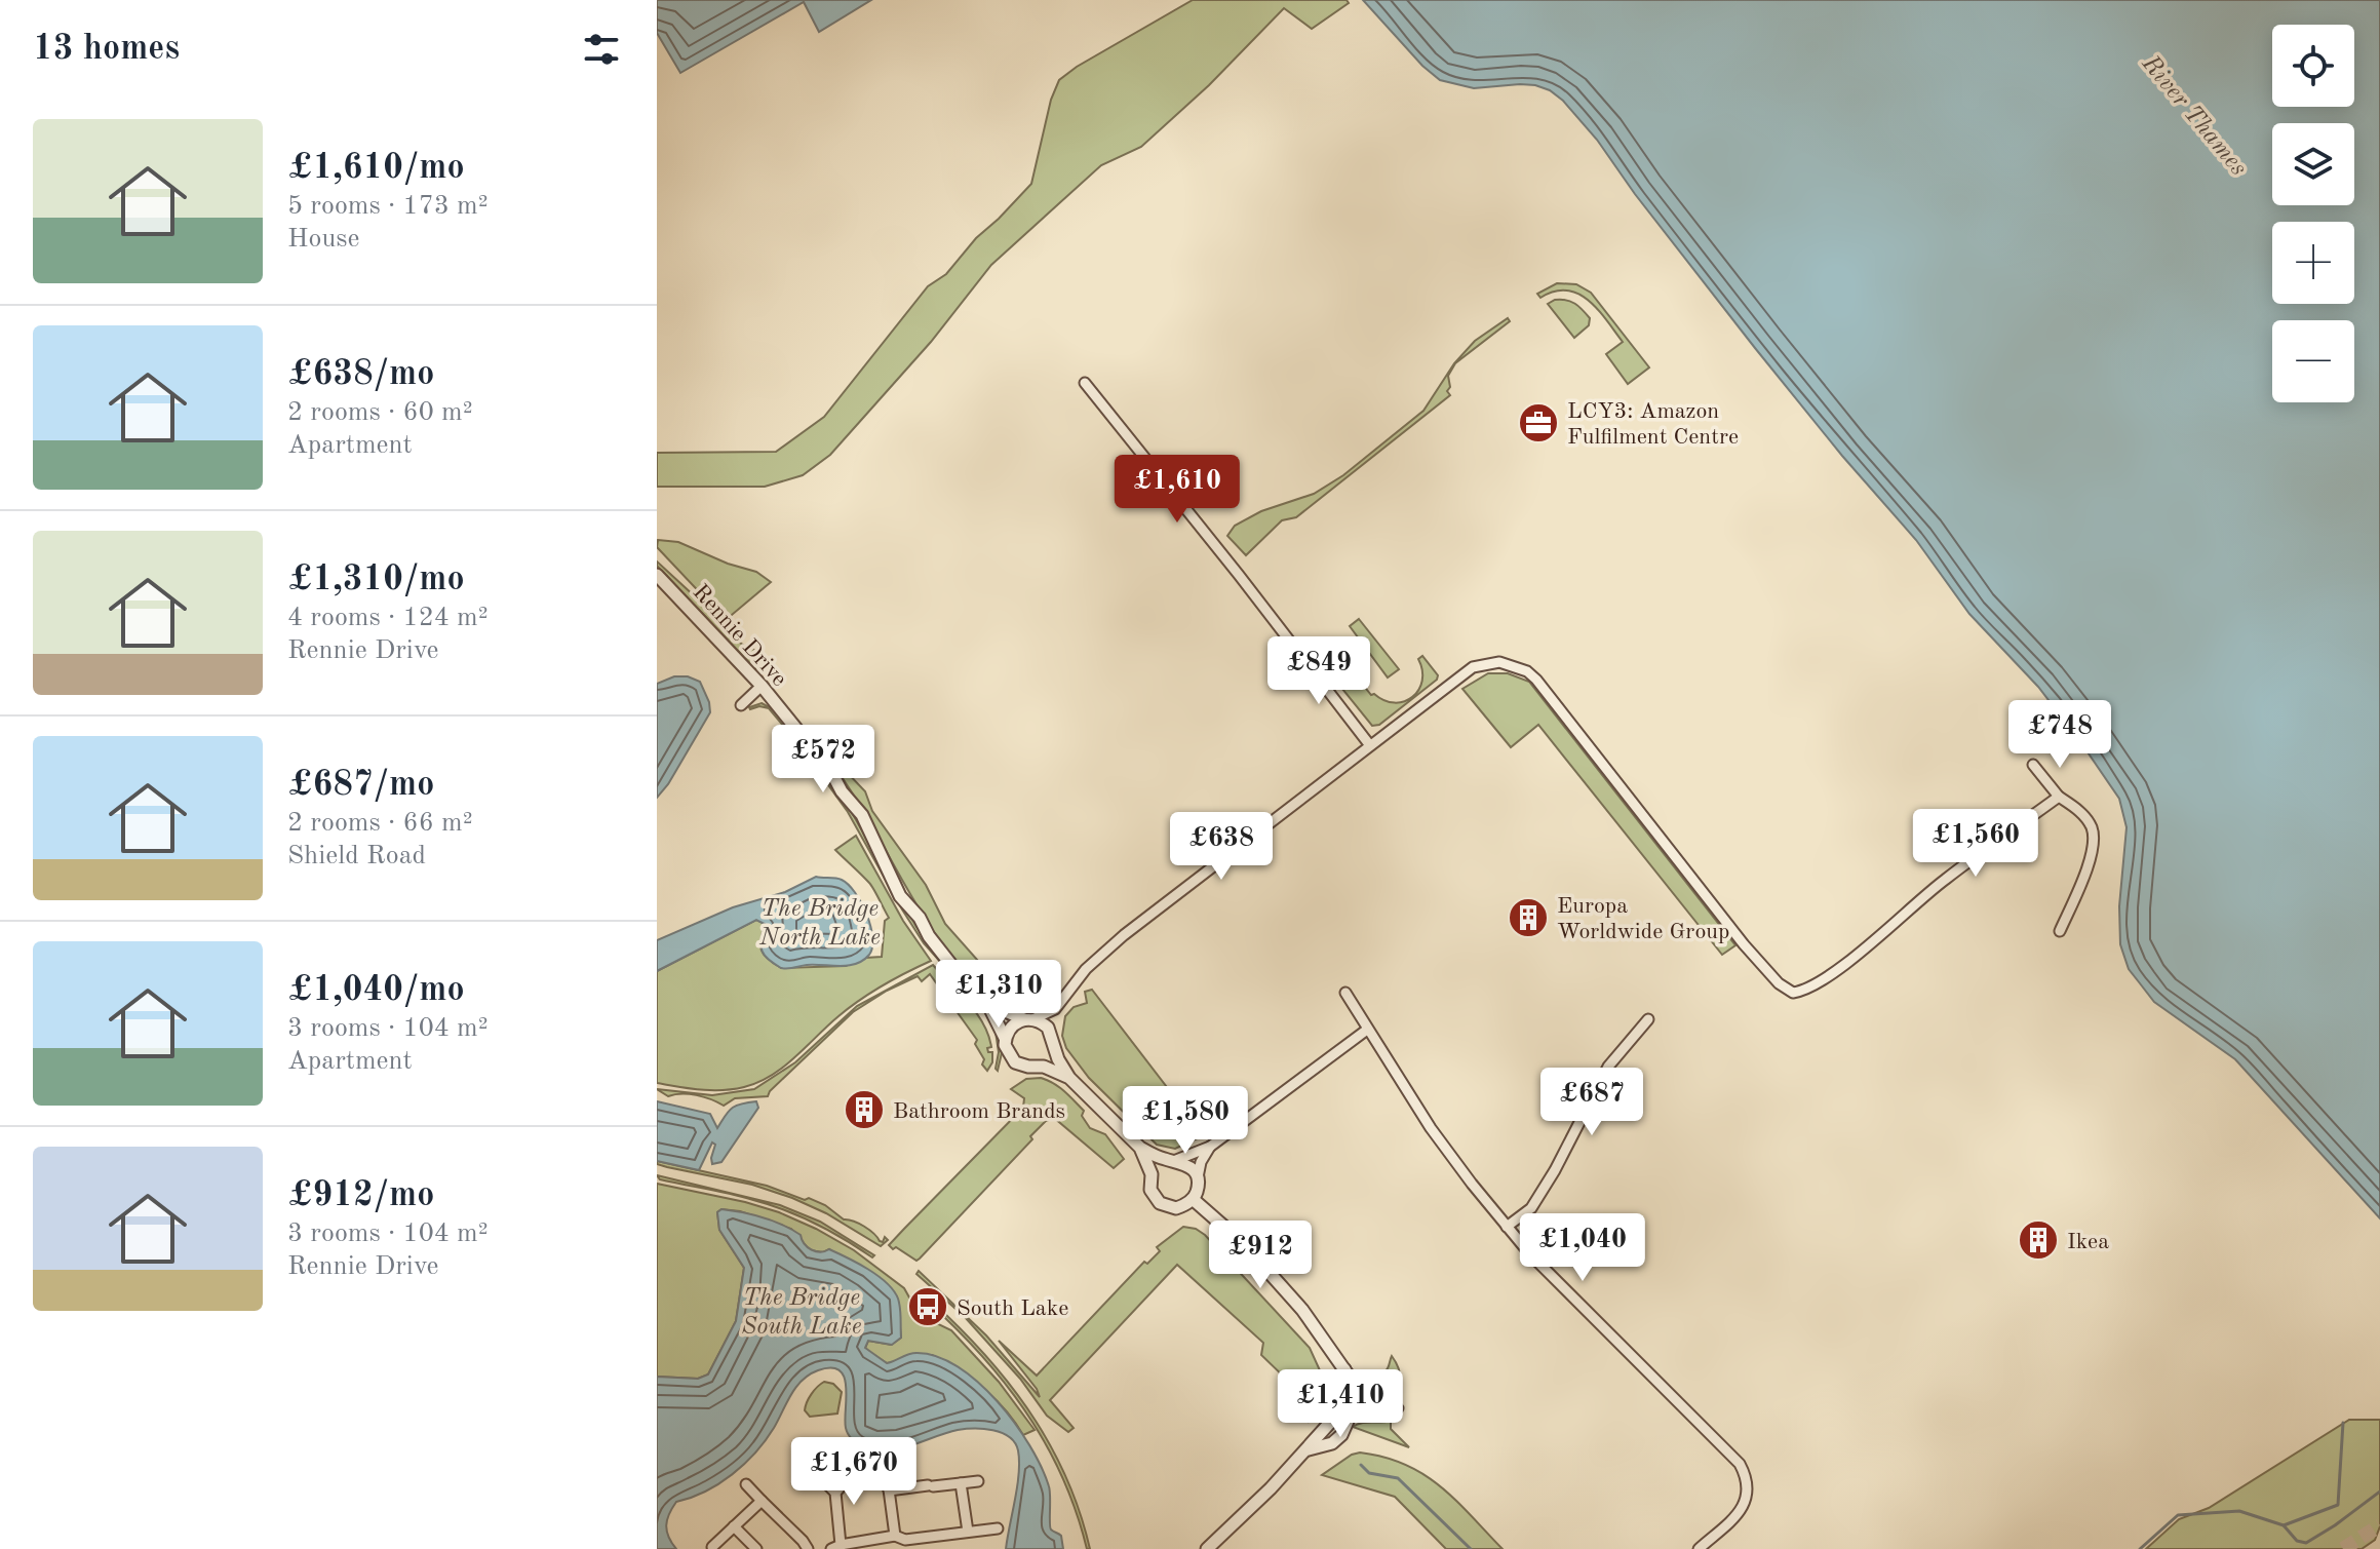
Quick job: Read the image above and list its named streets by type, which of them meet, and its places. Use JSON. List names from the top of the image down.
{
  "streets": {
    "street": ["Rennie Drive"]
  },
  "water": ["River Thames", "The Bridge North Lake", "The Bridge South Lake"],
  "places": {
    "office": ["LCY3: Amazon Fulfilment Centre"],
    "building": ["Europa Worldwide Group", "Bathroom Brands", "Ikea"],
    "bus stop": ["South Lake"]
  },
  "page": {
    "heading": "13 homes",
    "map_buttons": ["+", "−"],
    "list": [
      {
        "name": "£1,610/mo",
        "note": "5 rooms · 173 m² · House"
      },
      {
        "name": "£638/mo",
        "note": "2 rooms · 60 m² · Apartment"
      },
      {
        "name": "£1,310/mo",
        "note": "4 rooms · 124 m² · Rennie Drive"
      },
      {
        "name": "£687/mo",
        "note": "2 rooms · 66 m² · Shield Road"
      },
      {
        "name": "£1,040/mo",
        "note": "3 rooms · 104 m² · Apartment"
      },
      {
        "name": "£912/mo",
        "note": "3 rooms · 104 m² · Rennie Drive"
      }
    ],
    "price": [
      "£1,610",
      "£849",
      "£748",
      "£572",
      "£1,560",
      "£638",
      "£1,310",
      "£687",
      "£1,580",
      "£1,040",
      "£912",
      "£1,410",
      "£1,670"
    ]
  }
}
